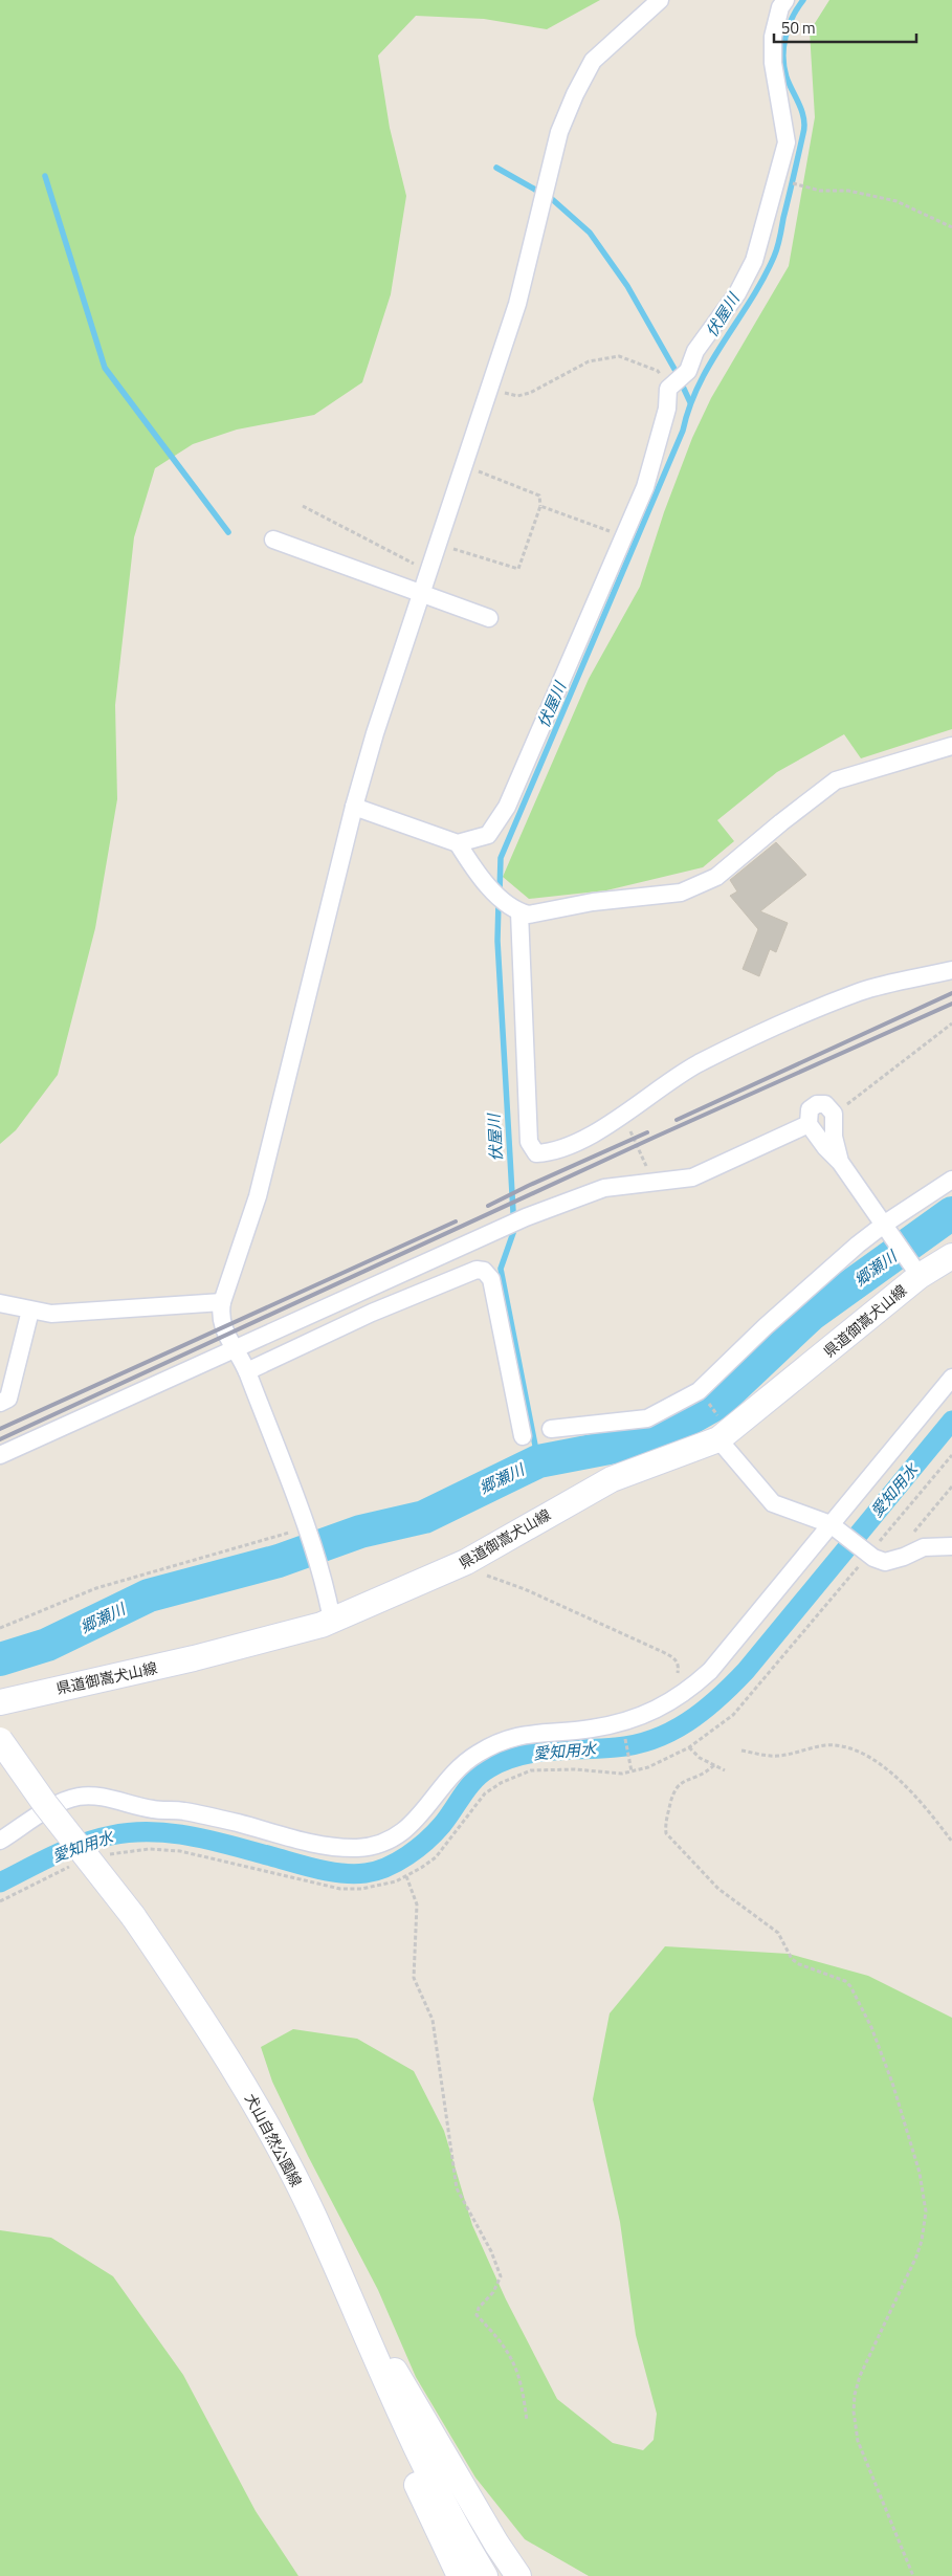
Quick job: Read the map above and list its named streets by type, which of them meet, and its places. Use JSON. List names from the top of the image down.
{
  "streets": {
    "main road": ["県道御嵩犬山線", "犬山自然公園線"]
  },
  "water": ["伏屋川", "郷瀬川", "愛知用水"],
  "scale_bar": "50 m"
}
